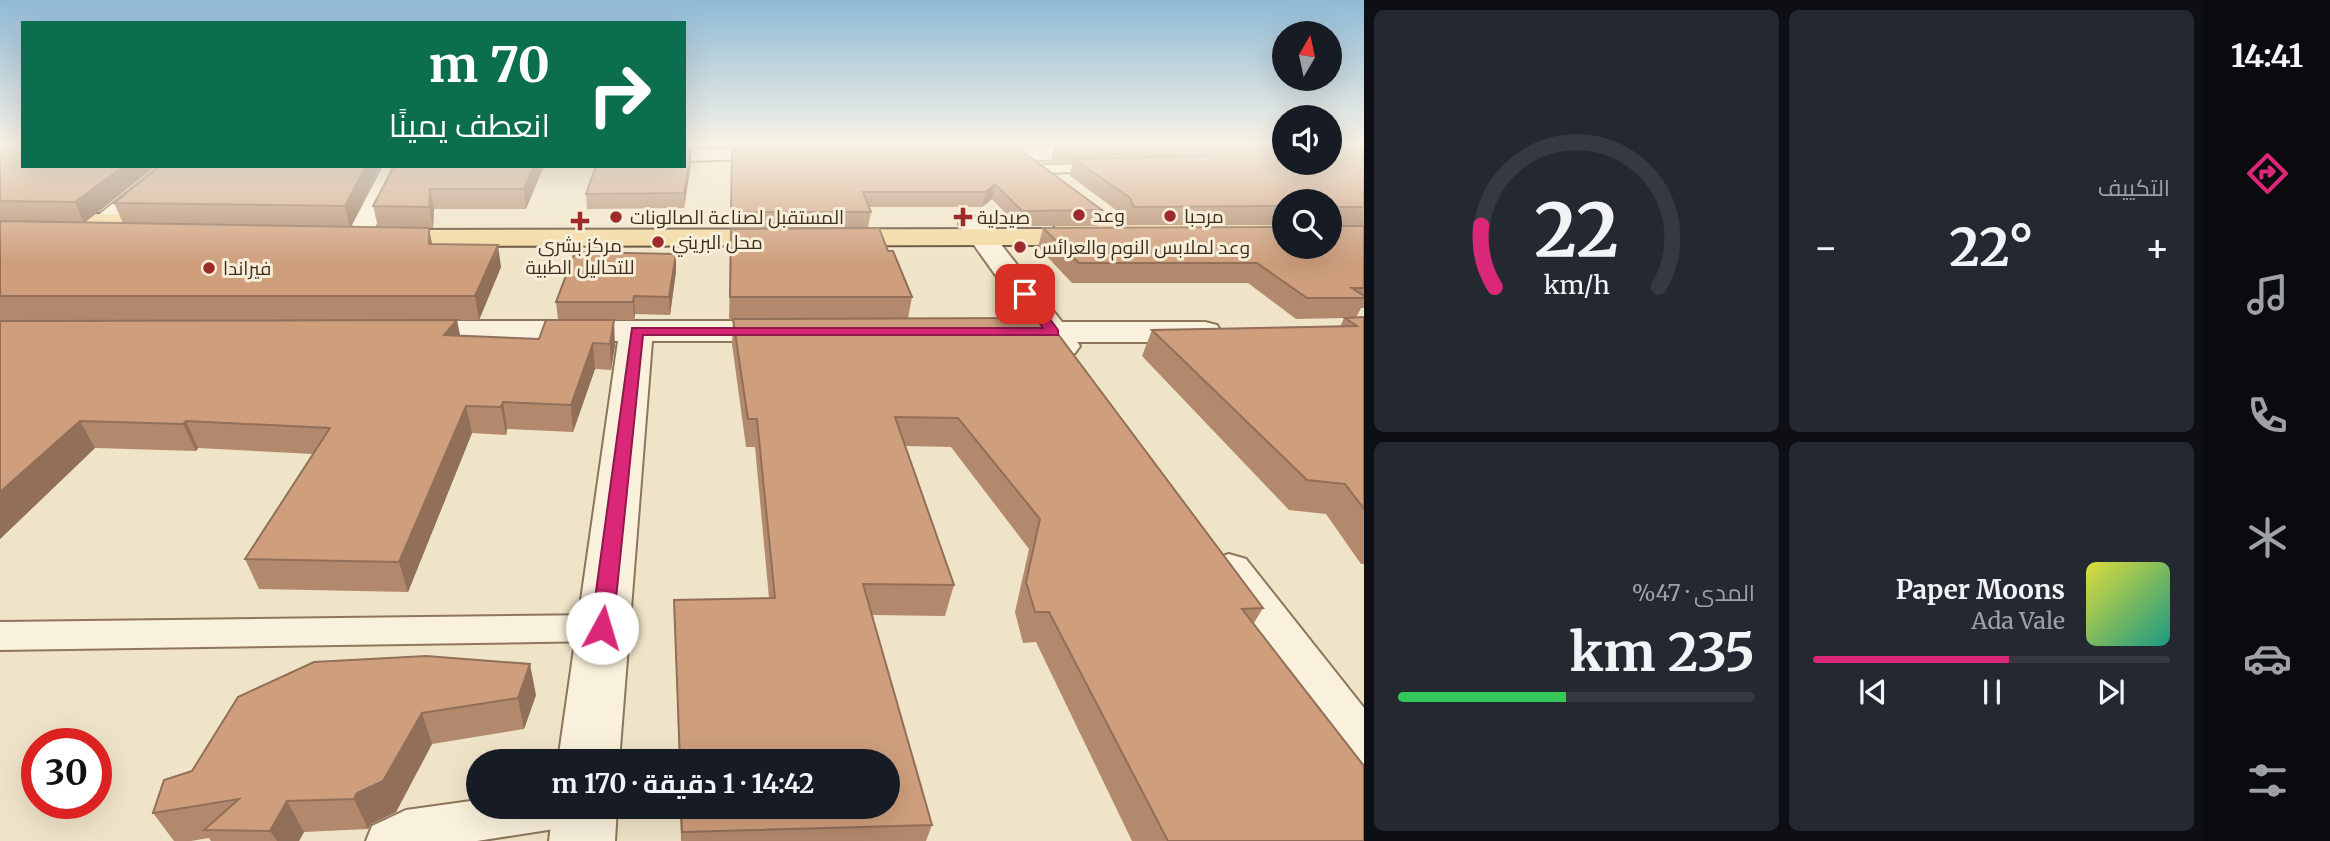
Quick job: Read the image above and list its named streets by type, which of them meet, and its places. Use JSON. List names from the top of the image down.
{
  "places": {
    "other": [
      "وعد",
      "مرحبا",
      "المستقبل لصناعة الصالونات",
      "محل البريني",
      "وعد لملابس النوم والعرائس",
      "فيراندا"
    ],
    "health": ["صيدلية", "مركز بشرى للتحاليل الطبية"]
  },
  "north": "top",
  "page": {
    "tabs": "14:41",
    "tile": [
      "التكييف",
      ["المدى · 47%", "235 km"]
    ],
    "turn": ["70 m", "انعطف يمينًا"],
    "heat": ["−", "22°", "+"],
    "song": ["Paper Moons", "Ada Vale"],
    "limit": "30",
    "trip": "14:42 · 1 دقيقة · 170 m",
    "gauge": ["22", "km/h"]
  }
}
